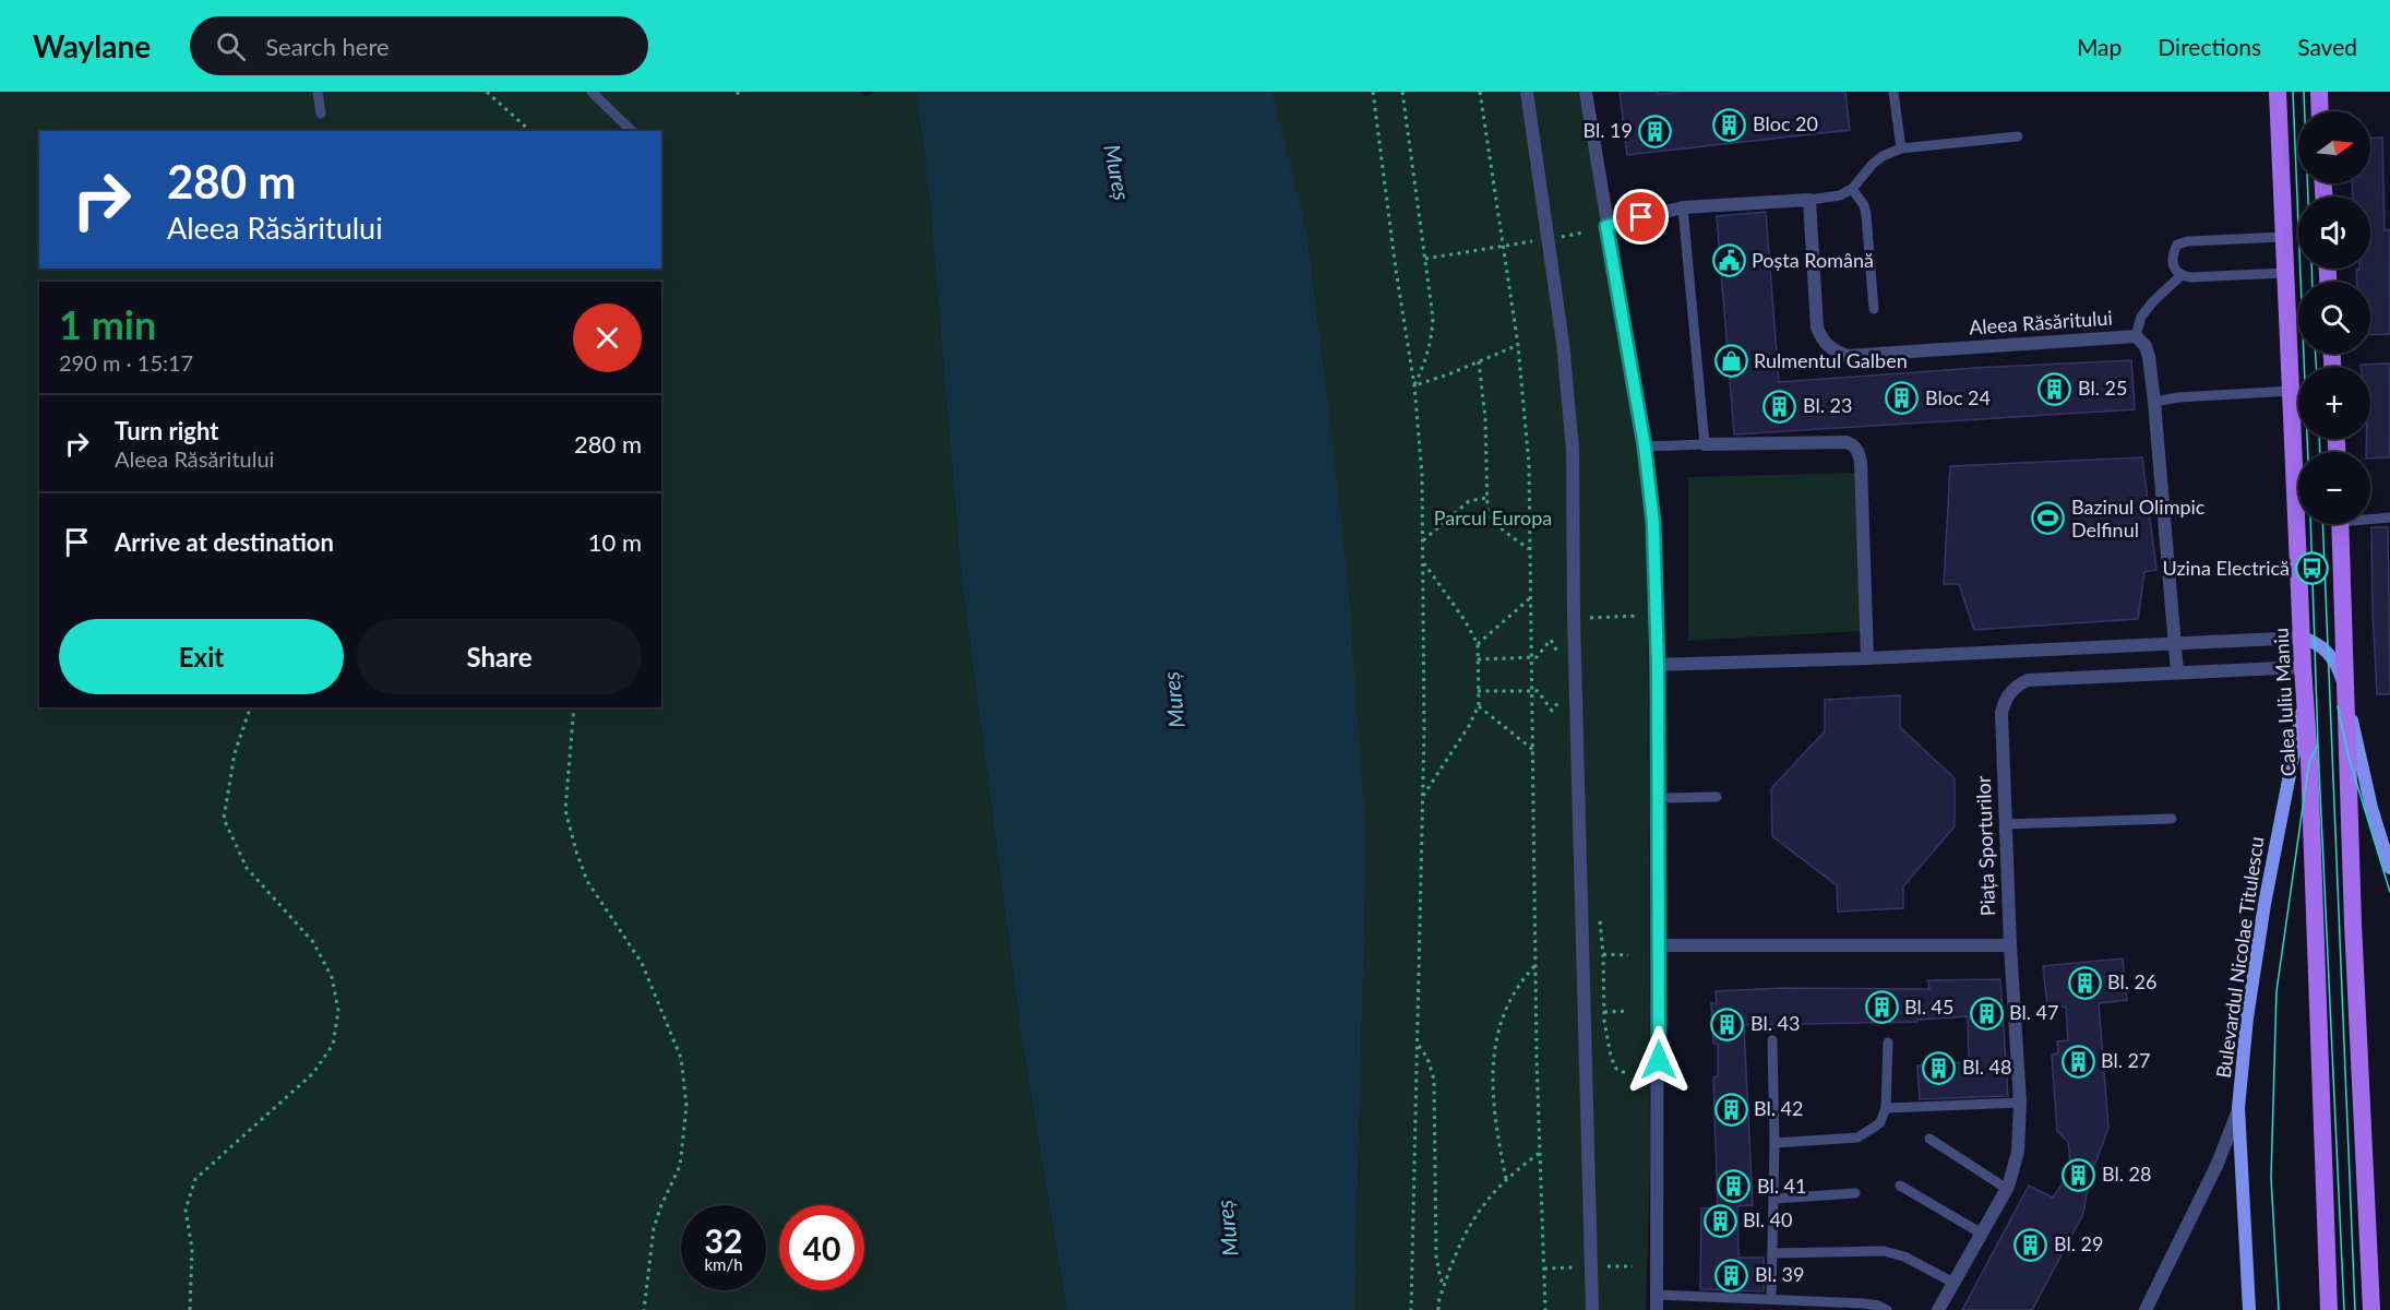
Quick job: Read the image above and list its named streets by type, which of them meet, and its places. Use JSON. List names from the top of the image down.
{
  "streets": {
    "main road": ["Calea Iuliu Maniu", "Bulevardul Nicolae Titulescu"],
    "street": ["Aleea Răsăritului", "Piața Sporturilor"]
  },
  "crossings": [
    ["Aleea Răsăritului", "Piața Sporturilor"],
    ["Calea Iuliu Maniu", "Piața Sporturilor"],
    ["Calea Iuliu Maniu", "Bulevardul Nicolae Titulescu"]
  ],
  "water": ["Mureș"],
  "parks": ["Parcul Europa"],
  "places": {
    "building": [
      "Bloc 20",
      "Bl. 19",
      "Bl. 25",
      "Bloc 24",
      "Bl. 23",
      "Bl. 26",
      "Bl. 45",
      "Bl. 47",
      "Bl. 43",
      "Bl. 27",
      "Bl. 48",
      "Bl. 42",
      "Bl. 28",
      "Bl. 41",
      "Bl. 40",
      "Bl. 29",
      "Bl. 39"
    ],
    "public building": ["Poșta Română"],
    "shop": ["Rulmentul Galben"],
    "sports": ["Bazinul Olimpic Delfinul"],
    "bus stop": ["Uzina Electrică"]
  },
  "north": "right",
  "page": {
    "header": "Waylane",
    "search": "Search here",
    "nav": ["Map", "Directions", "Saved"],
    "map_buttons": ["+", "−"],
    "turn": ["280 m", "Aleea Răsăritului"],
    "heading": ["1 min", "290 m · 15:17"],
    "list": [
      {
        "name": "Turn right",
        "note": "Aleea Răsăritului",
        "value": "280 m"
      },
      {
        "name": "Arrive at destination",
        "value": "10 m"
      }
    ],
    "buttons": ["Exit", "Share"],
    "speed": "32 km/h",
    "limit": "40"
  }
}
